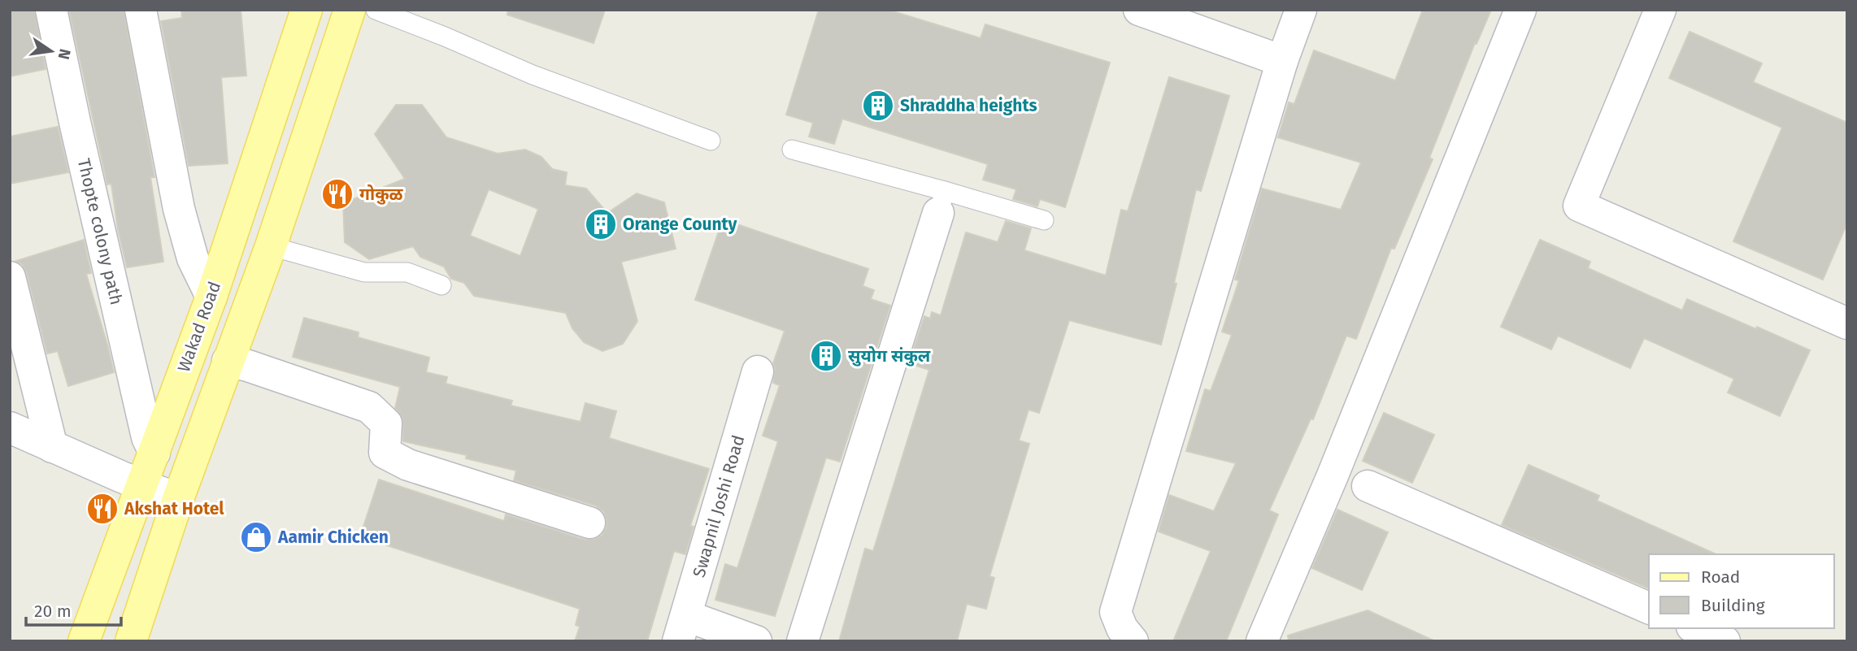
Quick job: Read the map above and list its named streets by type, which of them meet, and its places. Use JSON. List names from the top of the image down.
{
  "streets": {
    "main road": ["Wakad Road"],
    "street": ["Thopte colony path", "Swapnil Joshi Road"]
  },
  "crossings": [
    ["Thopte colony path", "Wakad Road"]
  ],
  "places": {
    "building": ["Shraddha heights", "Orange County", "सुयोग संकुल"],
    "restaurant": ["गोकुळ", "Akshat Hotel"],
    "shop": ["Aamir Chicken"]
  },
  "legend": ["Road", "Building"],
  "scale_bar": "20 m",
  "north": "right"
}
